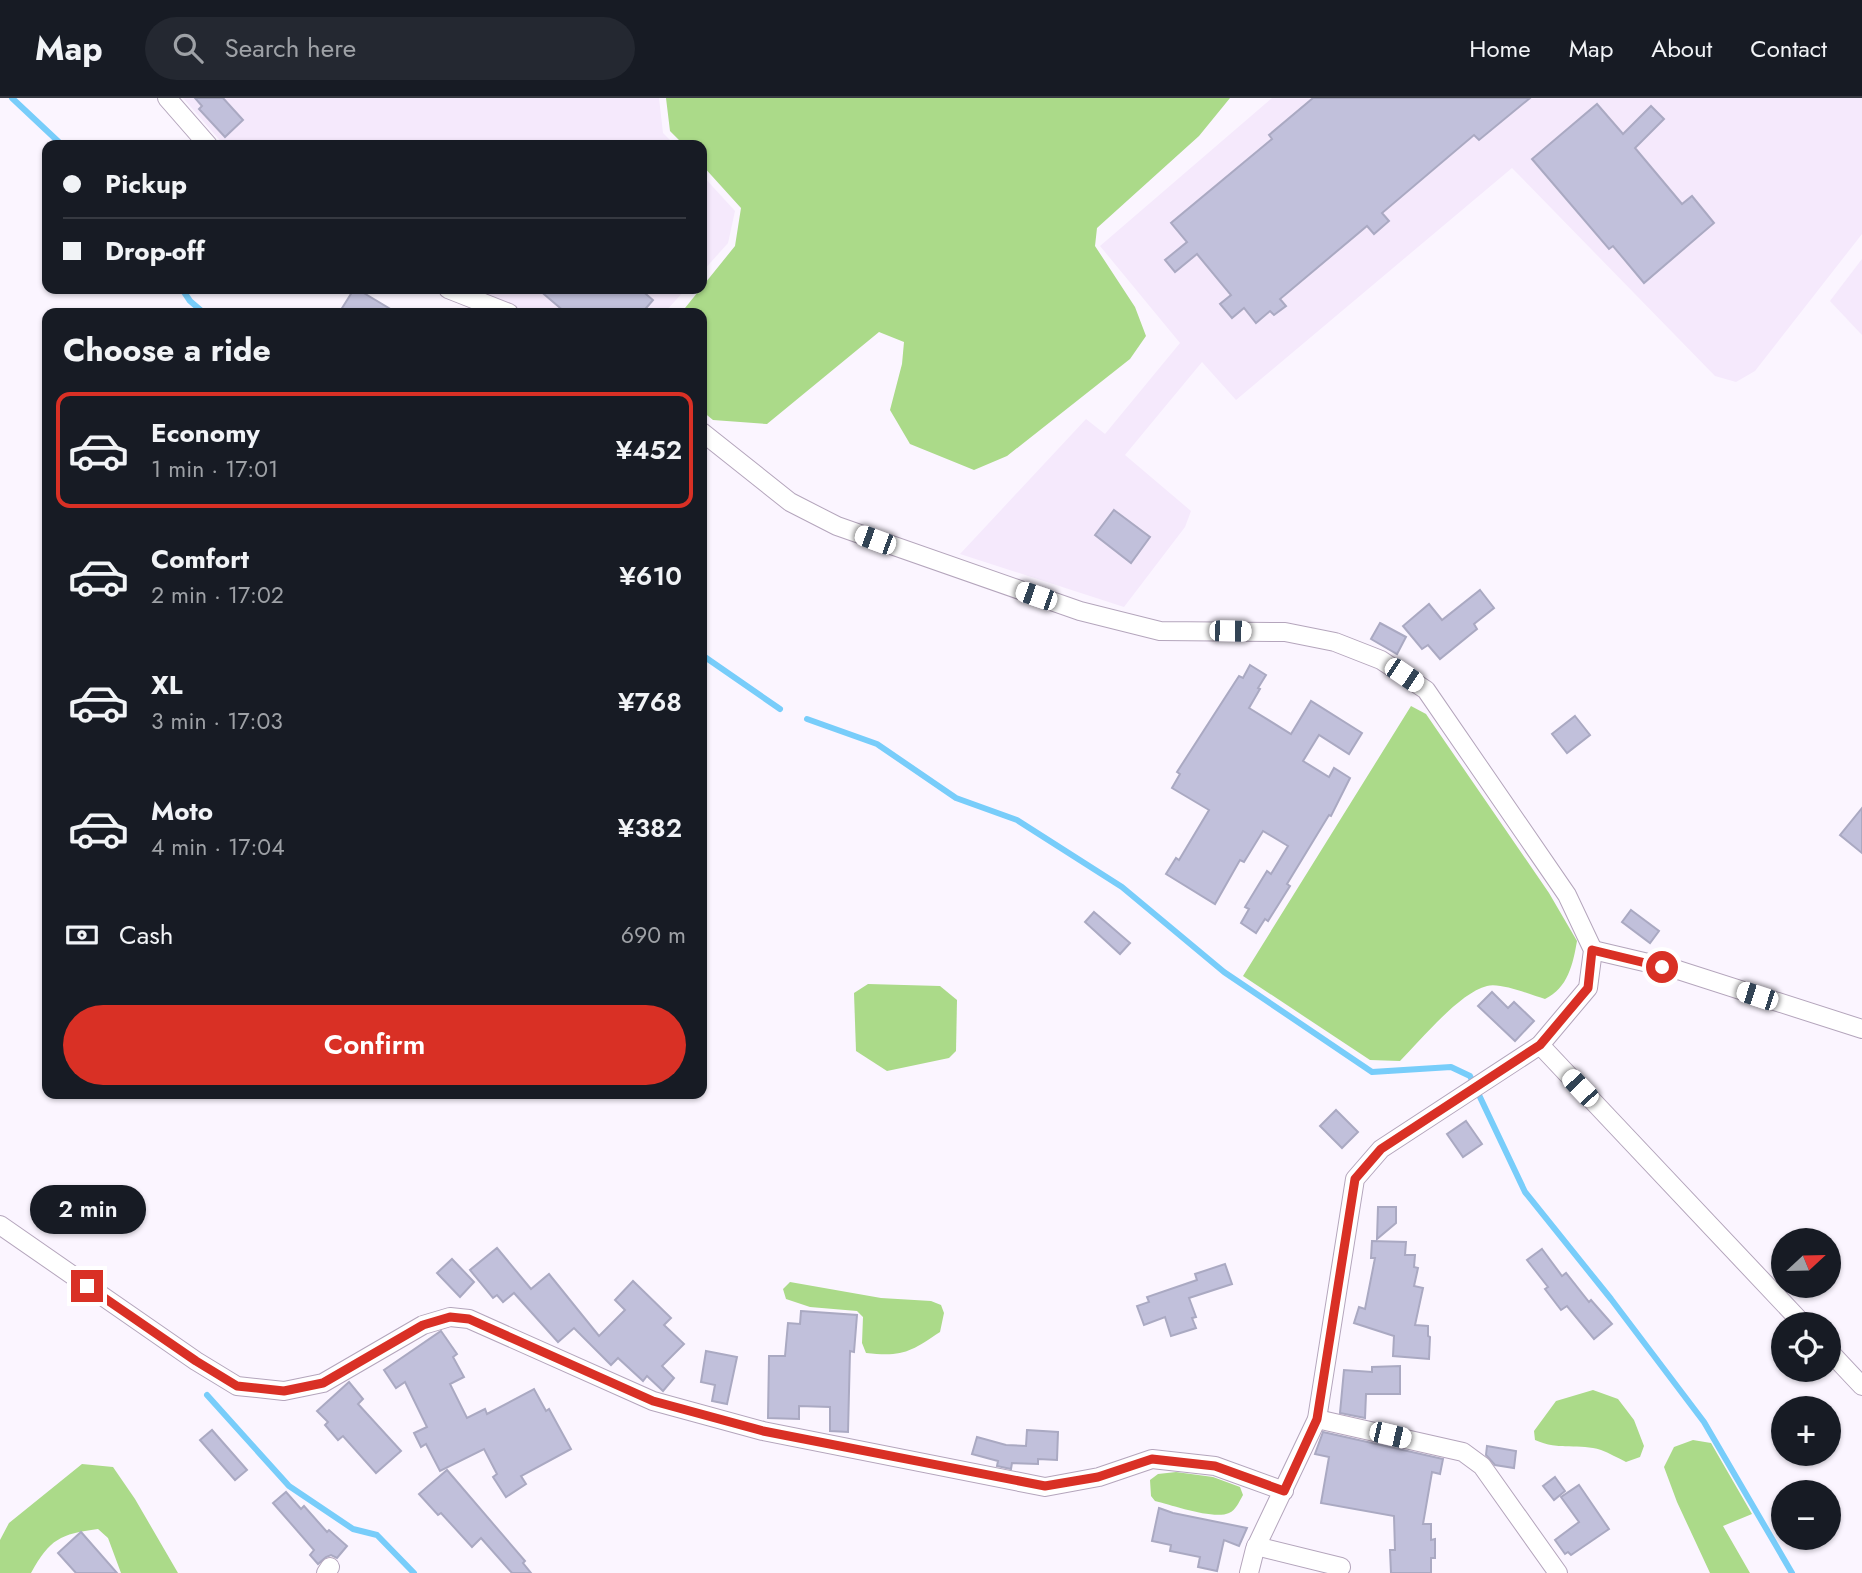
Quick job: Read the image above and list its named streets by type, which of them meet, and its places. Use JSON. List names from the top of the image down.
{
  "north": "right",
  "page": {
    "header": "Map",
    "search": "Search here",
    "nav": [
      "Home",
      "Map",
      "About",
      "Contact"
    ],
    "banner": ["Pickup", "Drop-off"],
    "heading": "Choose a ride",
    "list": [
      {
        "name": "Economy",
        "note": "1 min · 17:01",
        "value": "¥452"
      },
      {
        "name": "Comfort",
        "note": "2 min · 17:02",
        "value": "¥610"
      },
      {
        "name": "XL",
        "note": "3 min · 17:03",
        "value": "¥768"
      },
      {
        "name": "Moto",
        "note": "4 min · 17:04",
        "value": "¥382"
      }
    ],
    "pay": ["Cash", "690 m"],
    "buttons": "Confirm",
    "bubble": "2 min",
    "map_buttons": ["+", "−"]
  }
}
